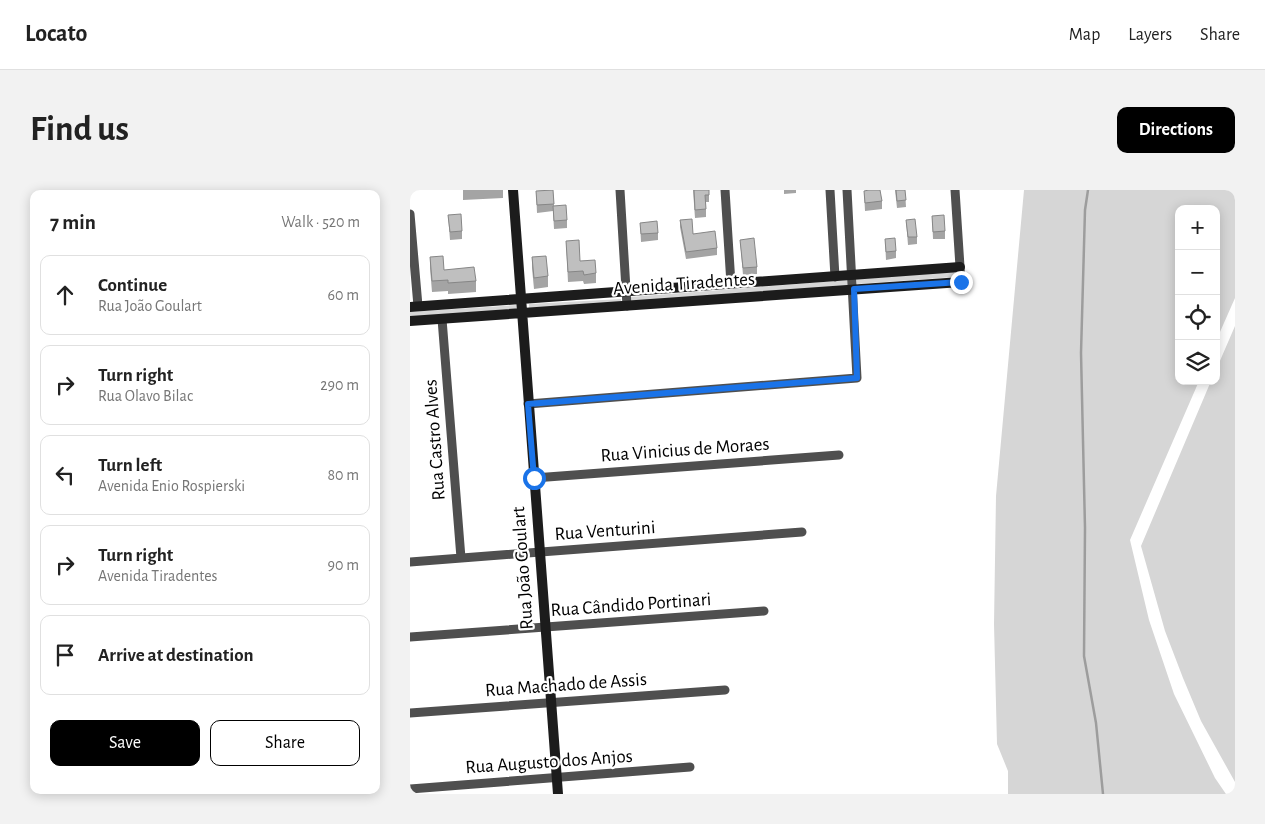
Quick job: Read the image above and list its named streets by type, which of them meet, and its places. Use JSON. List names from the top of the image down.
{
  "streets": {
    "street": [
      "Avenida Tiradentes",
      "Rua Castro Alves",
      "Rua Vinicius de Moraes",
      "Rua Venturini",
      "Rua João Goulart",
      "Rua Cândido Portinari",
      "Rua Machado de Assis",
      "Rua Augusto dos Anjos"
    ]
  },
  "crossings": [
    ["Avenida Tiradentes", "Rua Castro Alves"],
    ["Avenida Tiradentes", "Rua João Goulart"],
    ["Rua Castro Alves", "Rua Venturini"],
    ["Rua Vinicius de Moraes", "Rua João Goulart"],
    ["Rua Venturini", "Rua João Goulart"],
    ["Rua João Goulart", "Rua Cândido Portinari"],
    ["Rua João Goulart", "Rua Machado de Assis"],
    ["Rua João Goulart", "Rua Augusto dos Anjos"]
  ],
  "page": {
    "header": "Locato",
    "nav": ["Map", "Layers", "Share"],
    "buttons": [
      "Directions",
      ["Save", "Share"]
    ],
    "title": "Find us",
    "heading": ["7 min", "Walk · 520 m"],
    "map_buttons": ["+", "−"],
    "list": [
      ["Continue", "Rua João Goulart", "60 m"],
      ["Turn right", "Rua Olavo Bilac", "290 m"],
      ["Turn left", "Avenida Enio Rospierski", "80 m"],
      ["Turn right", "Avenida Tiradentes", "90 m"],
      "Arrive at destination"
    ]
  }
}
